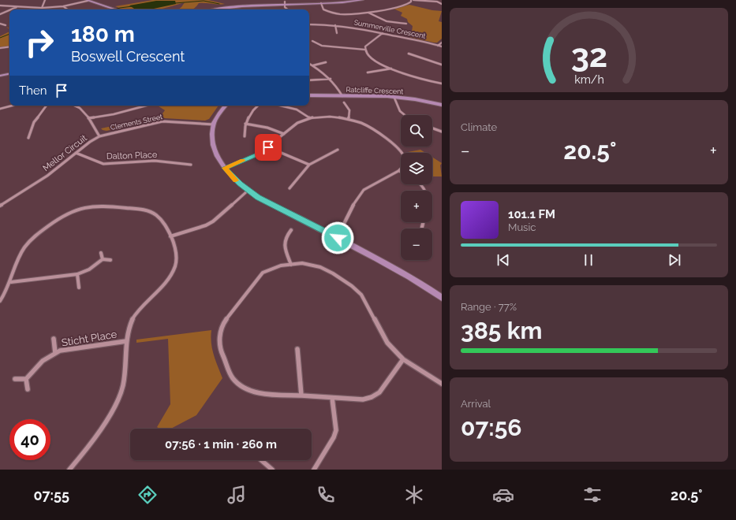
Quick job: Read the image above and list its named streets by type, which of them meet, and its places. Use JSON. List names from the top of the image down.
{
  "streets": {
    "street": [
      "Summerville Crescent",
      "Ratcliffe Crescent",
      "Clements Street",
      "Mellor Circuit",
      "Dalton Place",
      "Sticht Place"
    ]
  },
  "crossings": [
    ["Clements Street", "Mellor Circuit"],
    ["Mellor Circuit", "Dalton Place"]
  ],
  "page": {
    "turn": ["180 m", "Boswell Crescent"],
    "then": "Then",
    "tile": [
      "Climate",
      ["Range · 77%", "385 km"],
      ["Arrival", "07:56"]
    ],
    "map_buttons": ["+", "−"],
    "heat": ["−", "20.5°", "+"],
    "song": ["101.1 FM", "Music"],
    "limit": "40",
    "trip": "07:56 · 1 min · 260 m",
    "tabs": ["07:55", "20.5°"],
    "gauge": ["32", "km/h"]
  }
}
